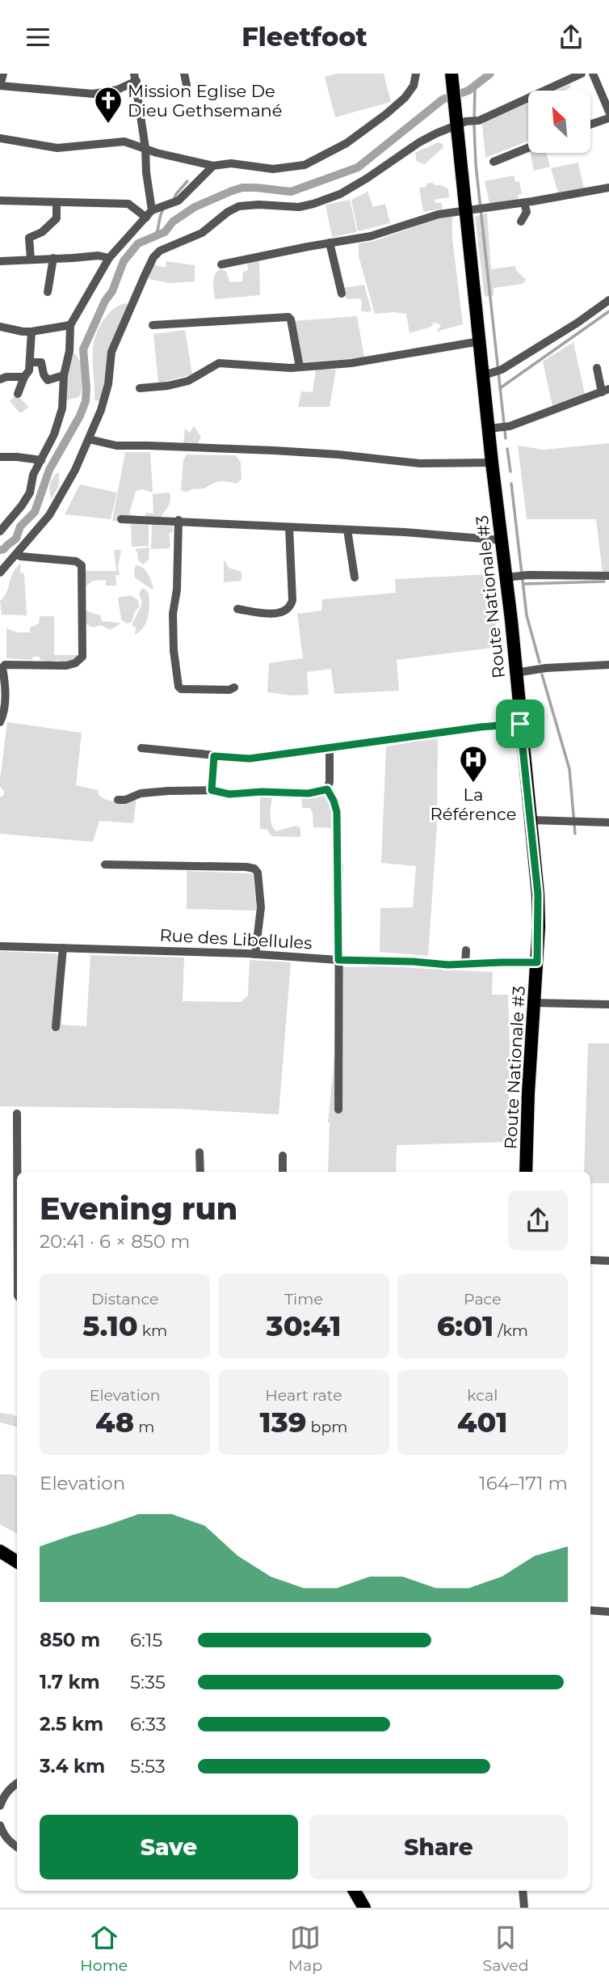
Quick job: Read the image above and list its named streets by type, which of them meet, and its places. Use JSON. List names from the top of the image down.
{
  "streets": {
    "main road": ["Route Nationale #3"],
    "street": ["Rue des Libellules"]
  },
  "crossings": [
    ["Route Nationale #3", "Rue des Libellules"]
  ],
  "places": {
    "church": ["Mission Eglise De Dieu Gethsemané"],
    "hospital": ["La Référence"]
  },
  "north": "top left",
  "page": {
    "header": "Fleetfoot",
    "heading": ["Evening run", "20:41 · 6 × 850 m"],
    "stats": [
      ["Distance", "5.10 km"],
      ["Time", "30:41"],
      ["Pace", "6:01 /km"],
      ["Elevation", "48 m"],
      ["Heart rate", "139 bpm"],
      ["kcal", "401"]
    ],
    "chart": ["Elevation", "164–171 m"],
    "list": [
      {
        "name": "850 m",
        "note": "6:15"
      },
      {
        "name": "1.7 km",
        "note": "5:35"
      },
      {
        "name": "2.5 km",
        "note": "6:33"
      },
      {
        "name": "3.4 km",
        "note": "5:53"
      }
    ],
    "buttons": ["Save", "Share"],
    "tabs": ["Home", "Map", "Saved"]
  }
}
